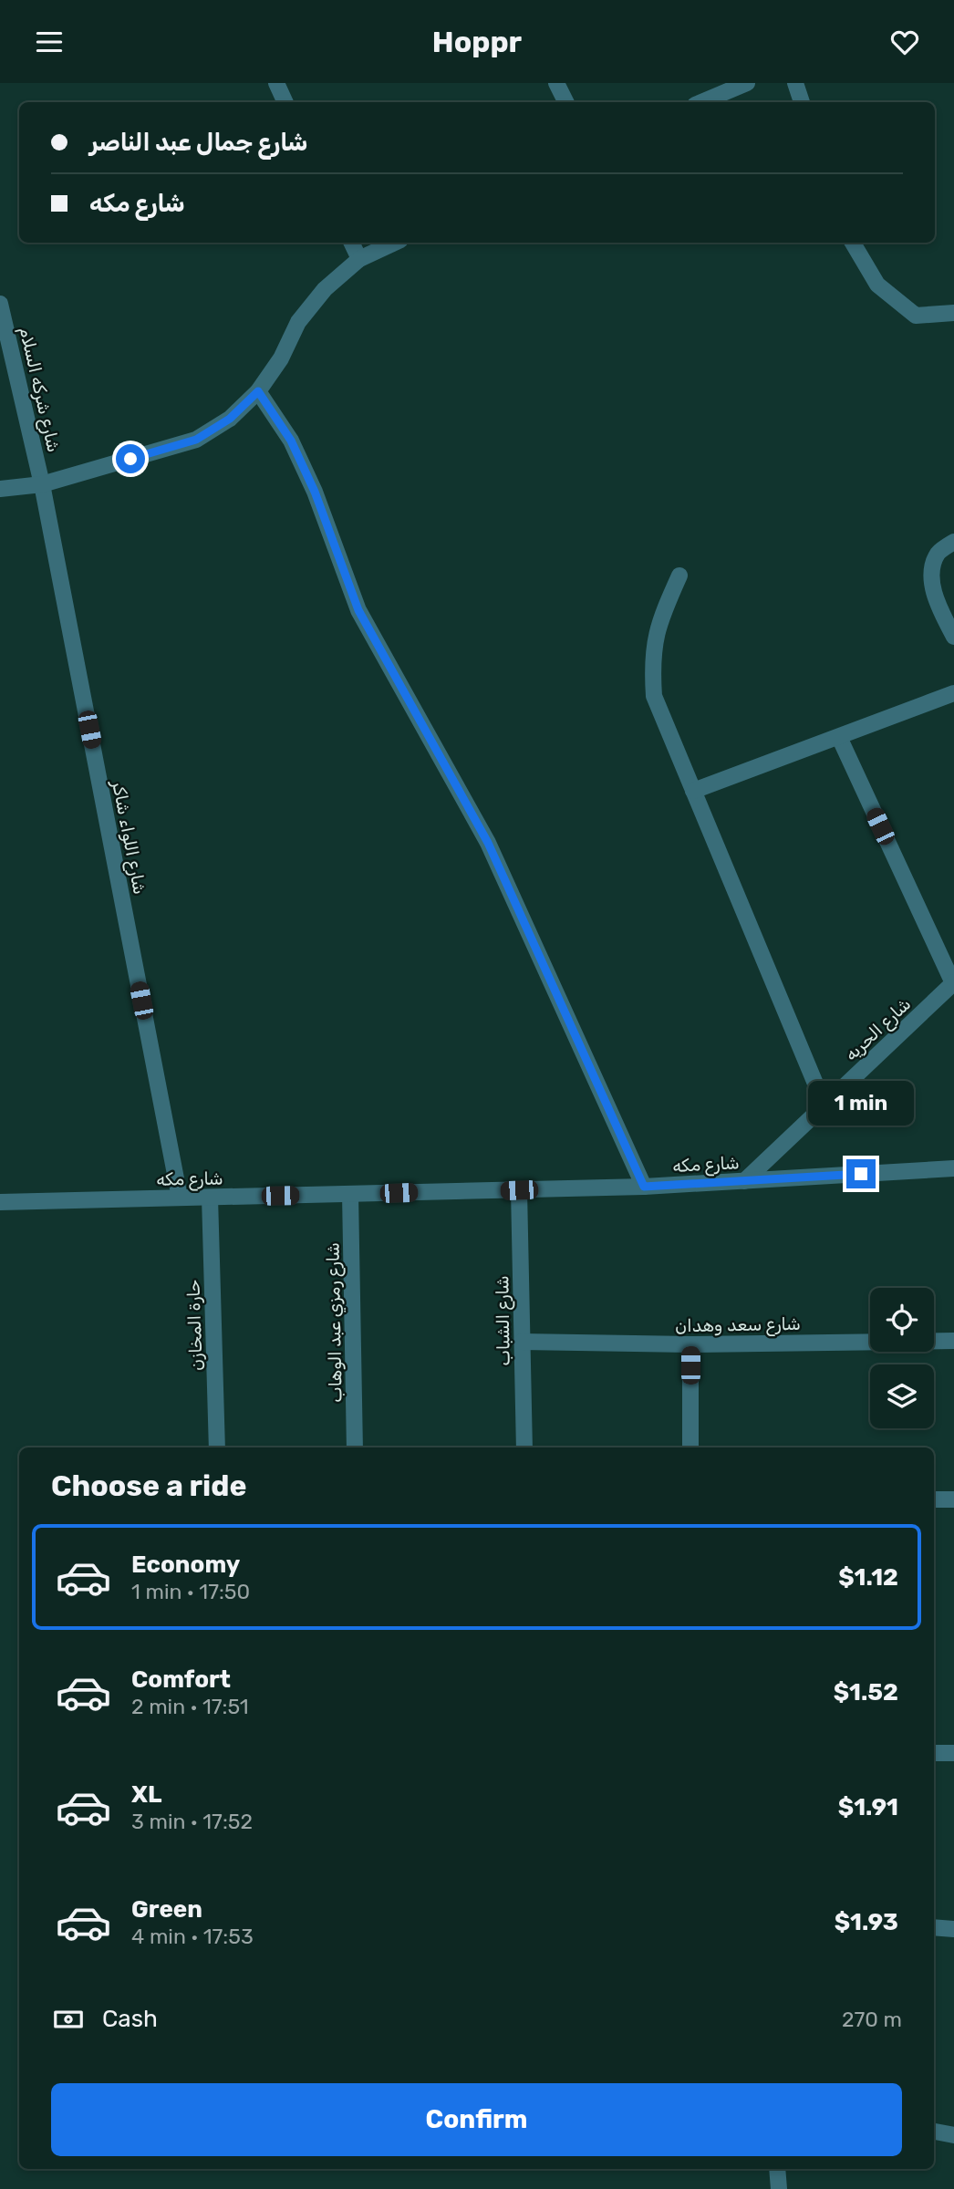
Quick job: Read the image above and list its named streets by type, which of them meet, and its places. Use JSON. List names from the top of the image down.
{
  "streets": {
    "street": [
      "شارع شركه السلام",
      "شارع اللواء شاكر",
      "شارع الحريه",
      "شارع مكه",
      "شارع الشباب",
      "شارع رمزي عبد الوهاب",
      "شارع سعد وهدان",
      "حارة المخازن"
    ]
  },
  "crossings": [
    ["شارع شركه السلام", "شارع اللواء شاكر"],
    ["شارع اللواء شاكر", "شارع مكه"],
    ["شارع الحريه", "شارع مكه"],
    ["شارع مكه", "شارع الشباب"],
    ["شارع مكه", "شارع رمزي عبد الوهاب"],
    ["شارع مكه", "حارة المخازن"],
    ["شارع الشباب", "شارع سعد وهدان"]
  ],
  "page": {
    "header": "Hoppr",
    "banner": ["شارع جمال عبد الناصر", "شارع مكه"],
    "bubble": "1 min",
    "heading": "Choose a ride",
    "list": [
      {
        "name": "Economy",
        "note": "1 min · 17:50",
        "value": "$1.12"
      },
      {
        "name": "Comfort",
        "note": "2 min · 17:51",
        "value": "$1.52"
      },
      {
        "name": "XL",
        "note": "3 min · 17:52",
        "value": "$1.91"
      },
      {
        "name": "Green",
        "note": "4 min · 17:53",
        "value": "$1.93"
      }
    ],
    "pay": ["Cash", "270 m"],
    "buttons": "Confirm"
  }
}
